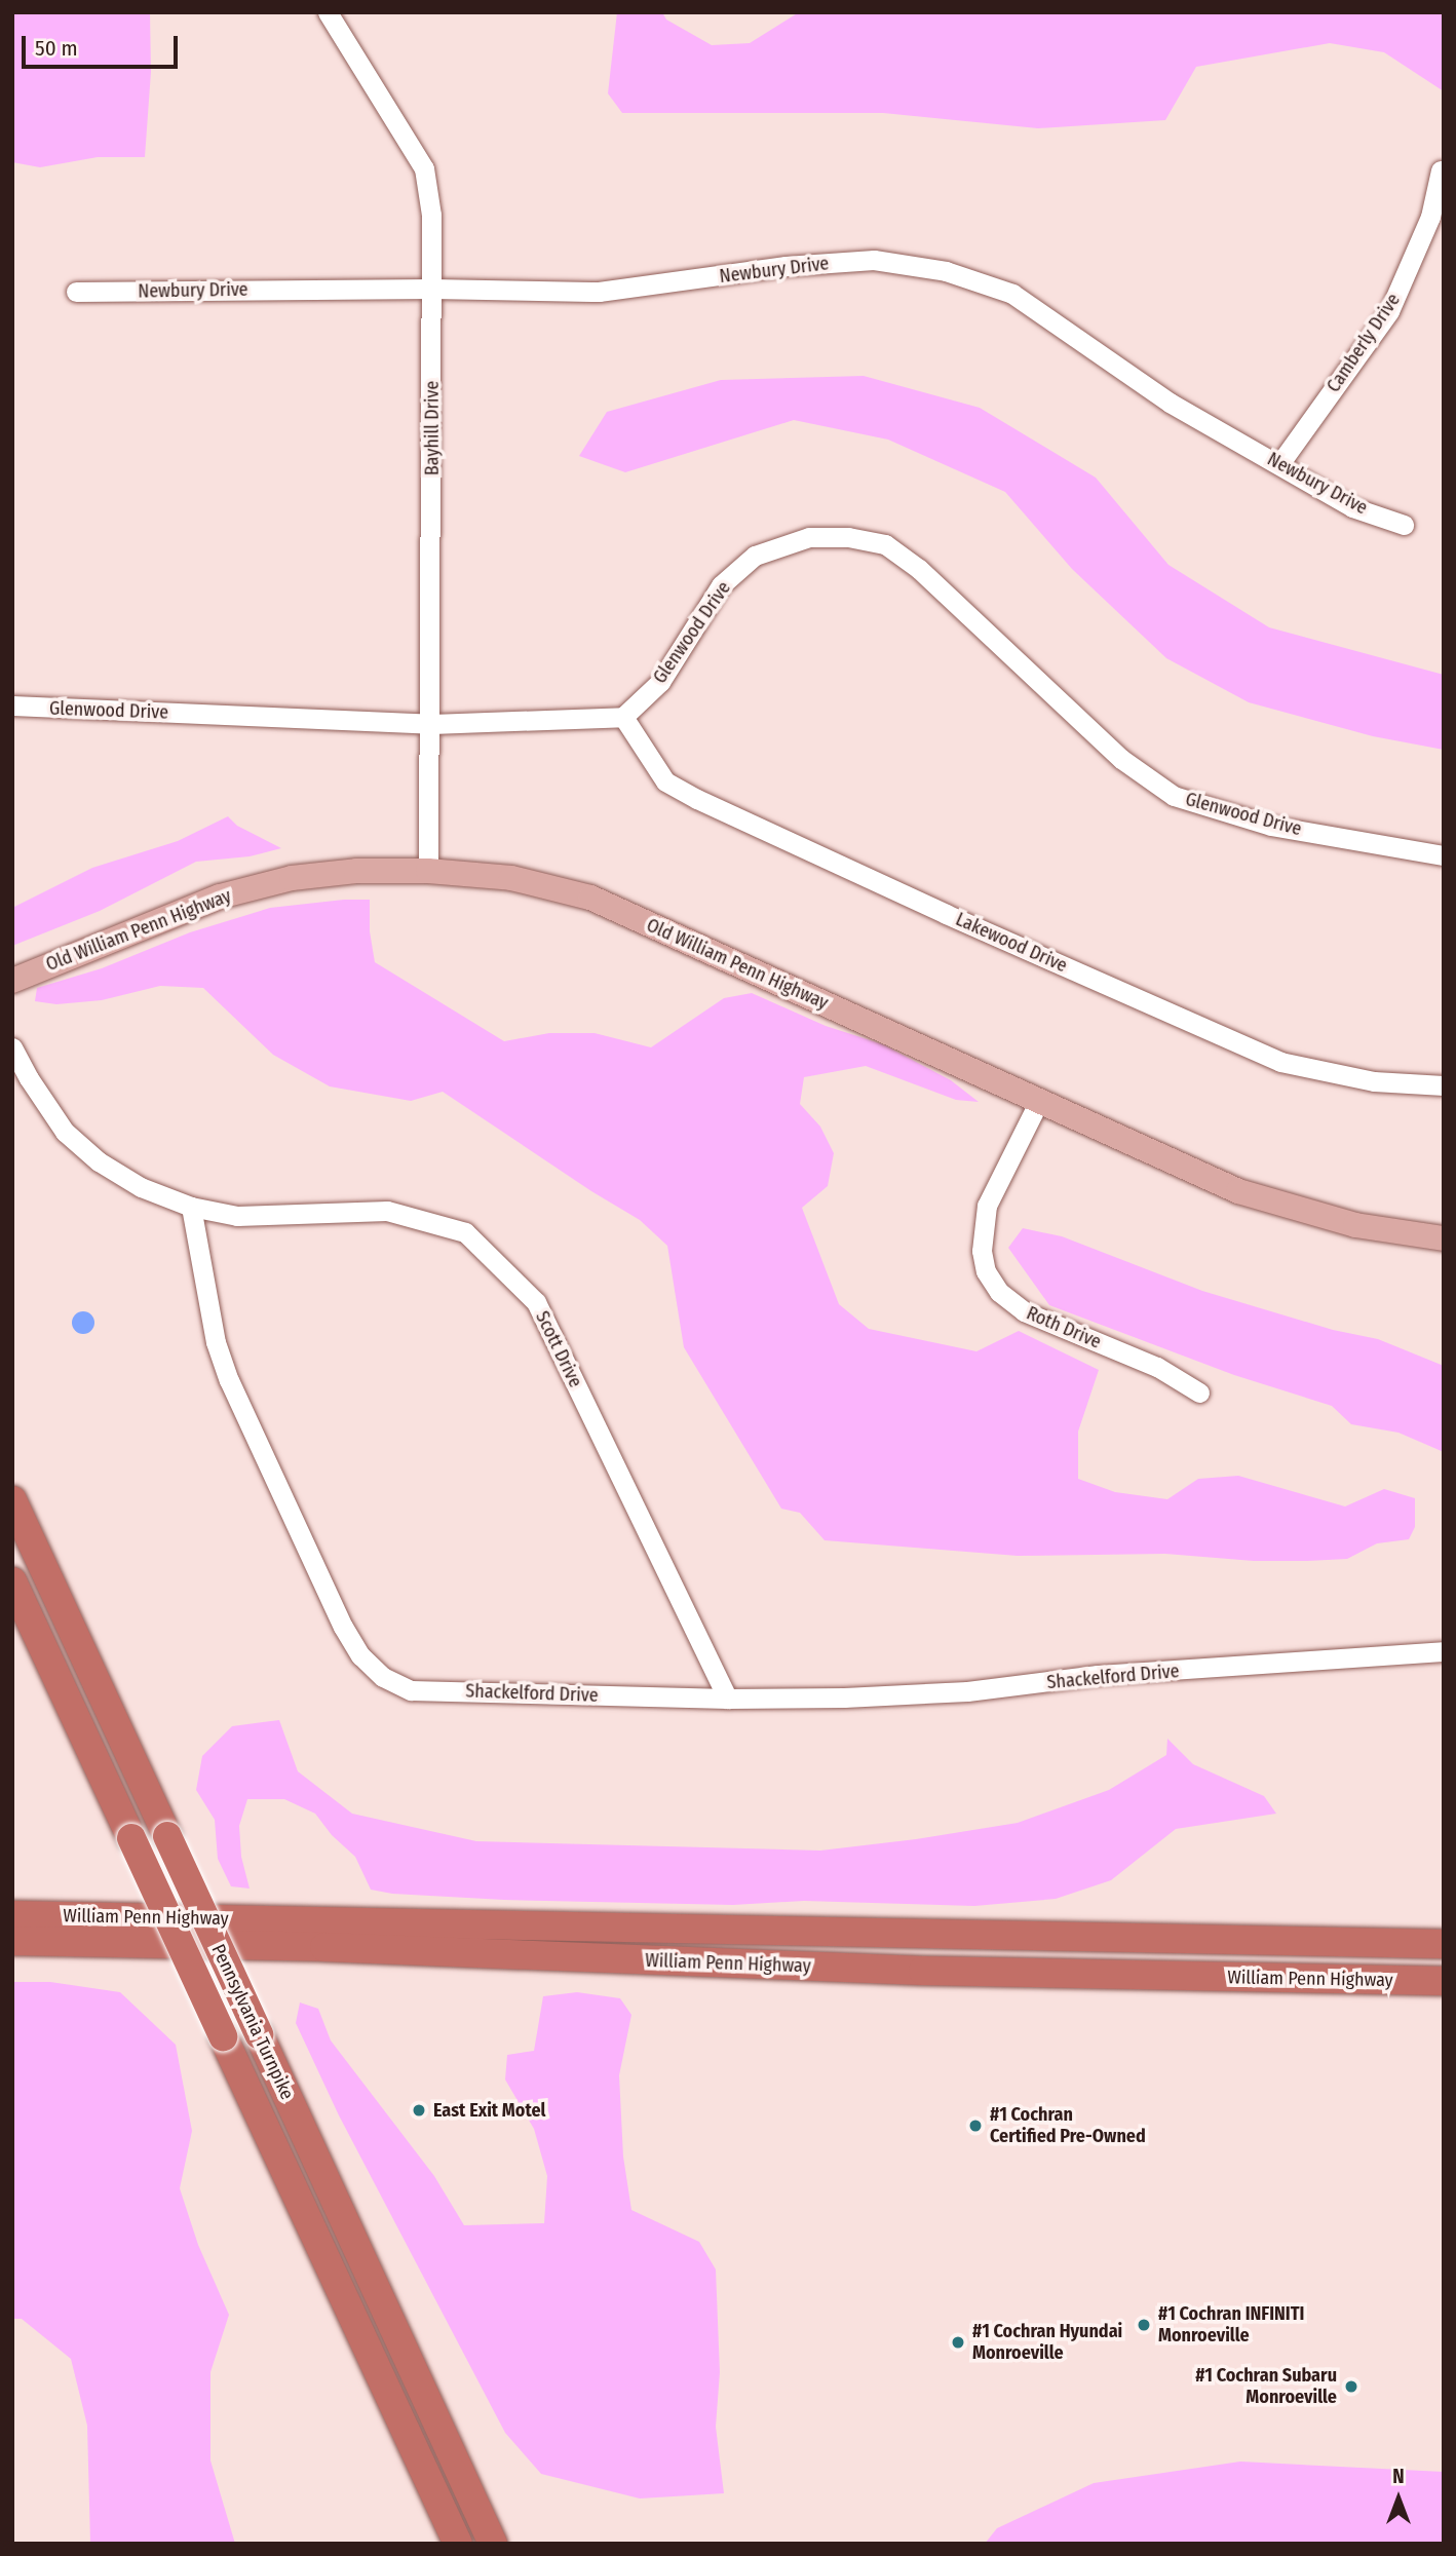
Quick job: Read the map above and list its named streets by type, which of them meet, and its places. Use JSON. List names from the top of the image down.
{
  "streets": {
    "highway": ["William Penn Highway", "Pennsylvania Turnpike"],
    "main road": ["Old William Penn Highway"],
    "street": [
      "Newbury Drive",
      "Camberly Drive",
      "Bayhill Drive",
      "Glenwood Drive",
      "Lakewood Drive",
      "Roth Drive",
      "Scott Drive",
      "Shackelford Drive"
    ]
  },
  "crossings": [
    ["Newbury Drive", "Camberly Drive"],
    ["Newbury Drive", "Bayhill Drive"],
    ["Bayhill Drive", "Glenwood Drive"],
    ["Bayhill Drive", "Old William Penn Highway"],
    ["Glenwood Drive", "Lakewood Drive"],
    ["Old William Penn Highway", "Roth Drive"],
    ["Scott Drive", "Shackelford Drive"]
  ],
  "places": [
    "East Exit Motel",
    "#1 Cochran Certified Pre-Owned",
    "#1 Cochran INFINITI Monroeville",
    "#1 Cochran Hyundai Monroeville",
    "#1 Cochran Subaru Monroeville"
  ],
  "scale_bar": "50 m",
  "north": "top"
}
